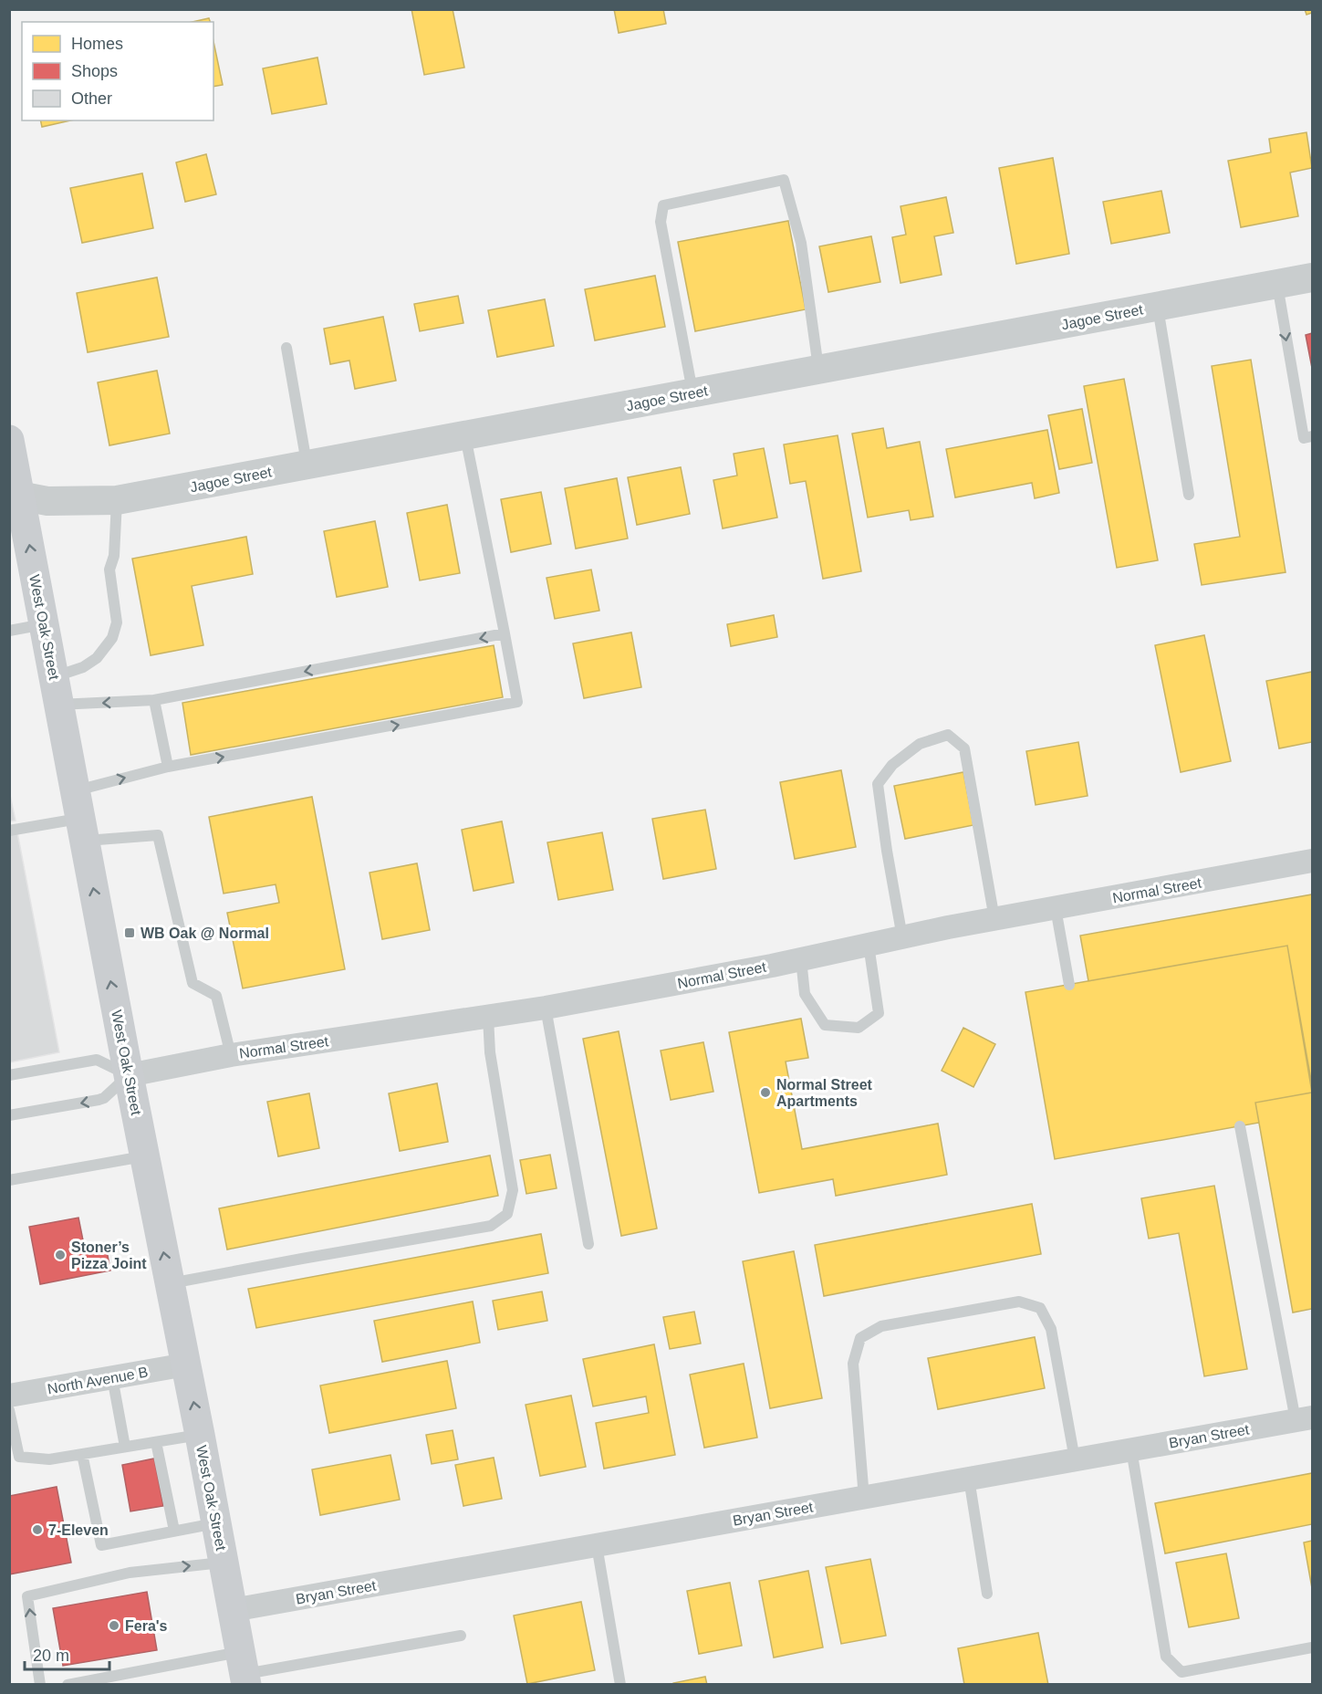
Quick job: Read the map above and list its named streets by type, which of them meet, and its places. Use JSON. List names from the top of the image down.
{
  "streets": {
    "main road": ["West Oak Street"],
    "street": [
      "Jagoe Street",
      "Normal Street",
      "North Avenue B",
      "Bryan Street"
    ]
  },
  "crossings": [
    ["Jagoe Street", "West Oak Street"],
    ["West Oak Street", "Normal Street"],
    ["West Oak Street", "North Avenue B"],
    ["West Oak Street", "Bryan Street"]
  ],
  "one_way": ["West Oak Street"],
  "places": {
    "transit": ["WB Oak @ Normal"],
    "other": [
      "Normal Street Apartments",
      "Stoner’s Pizza Joint",
      "7-Eleven",
      "Fera's"
    ]
  },
  "legend": ["Homes", "Shops", "Other"],
  "scale_bar": "20 m"
}
